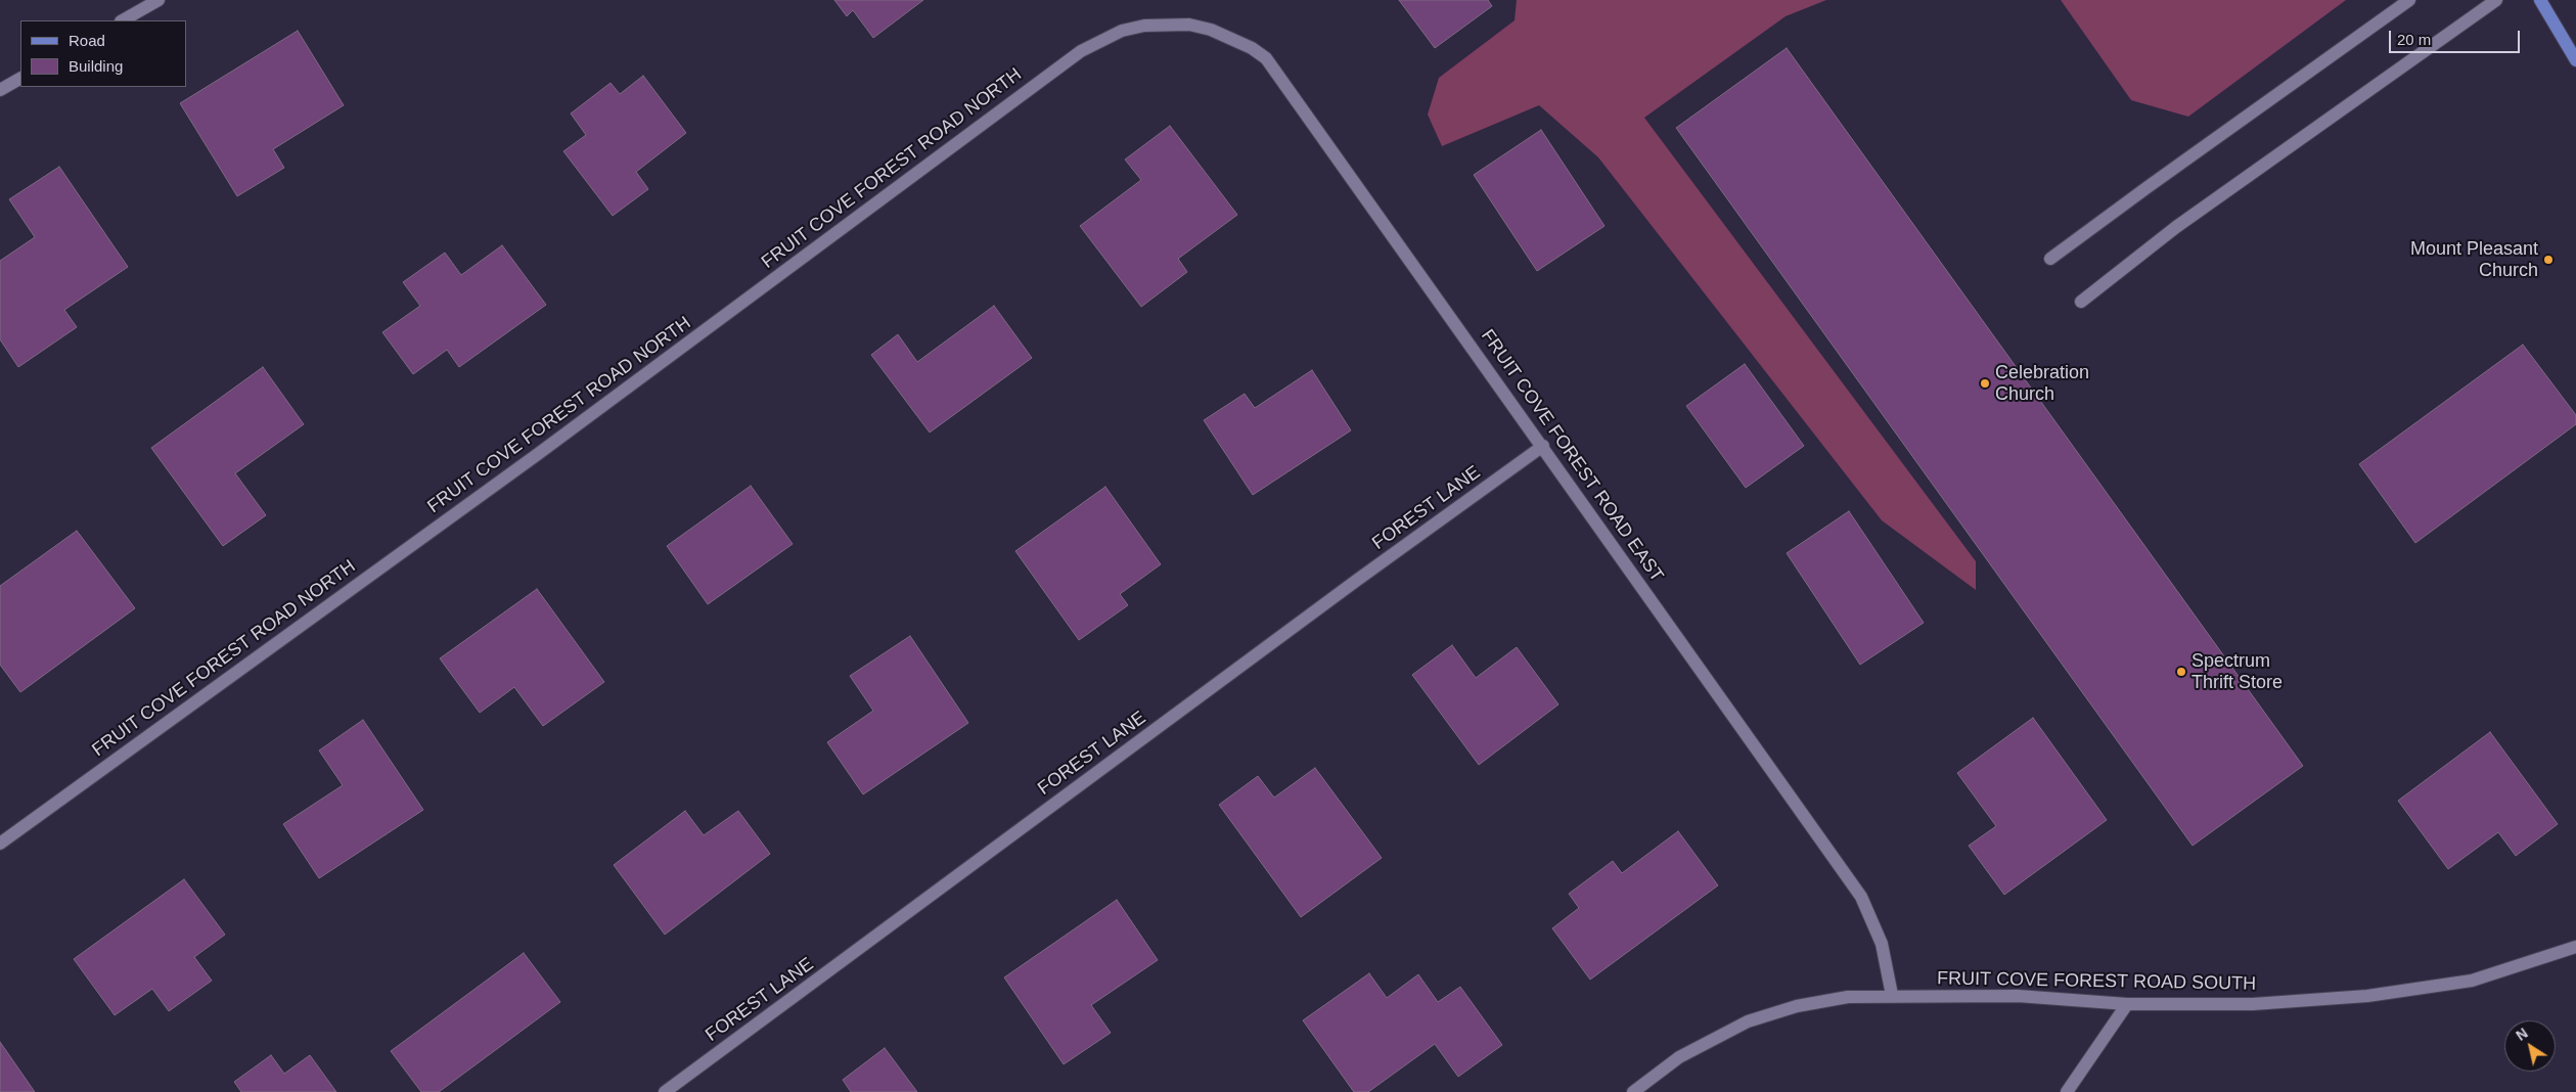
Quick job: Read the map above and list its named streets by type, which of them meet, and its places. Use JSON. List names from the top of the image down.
{
  "streets": {
    "street": [
      "FRUIT COVE FOREST ROAD NORTH",
      "FRUIT COVE FOREST ROAD EAST",
      "FOREST LANE",
      "FRUIT COVE FOREST ROAD SOUTH"
    ]
  },
  "crossings": [
    ["FRUIT COVE FOREST ROAD NORTH", "FRUIT COVE FOREST ROAD EAST"],
    ["FRUIT COVE FOREST ROAD EAST", "FOREST LANE"],
    ["FRUIT COVE FOREST ROAD EAST", "FRUIT COVE FOREST ROAD SOUTH"]
  ],
  "places": ["Mount Pleasant Church", "Celebration Church", "Spectrum Thrift Store"],
  "legend": ["Road", "Building"],
  "scale_bar": "20 m",
  "north": "top left"
}
